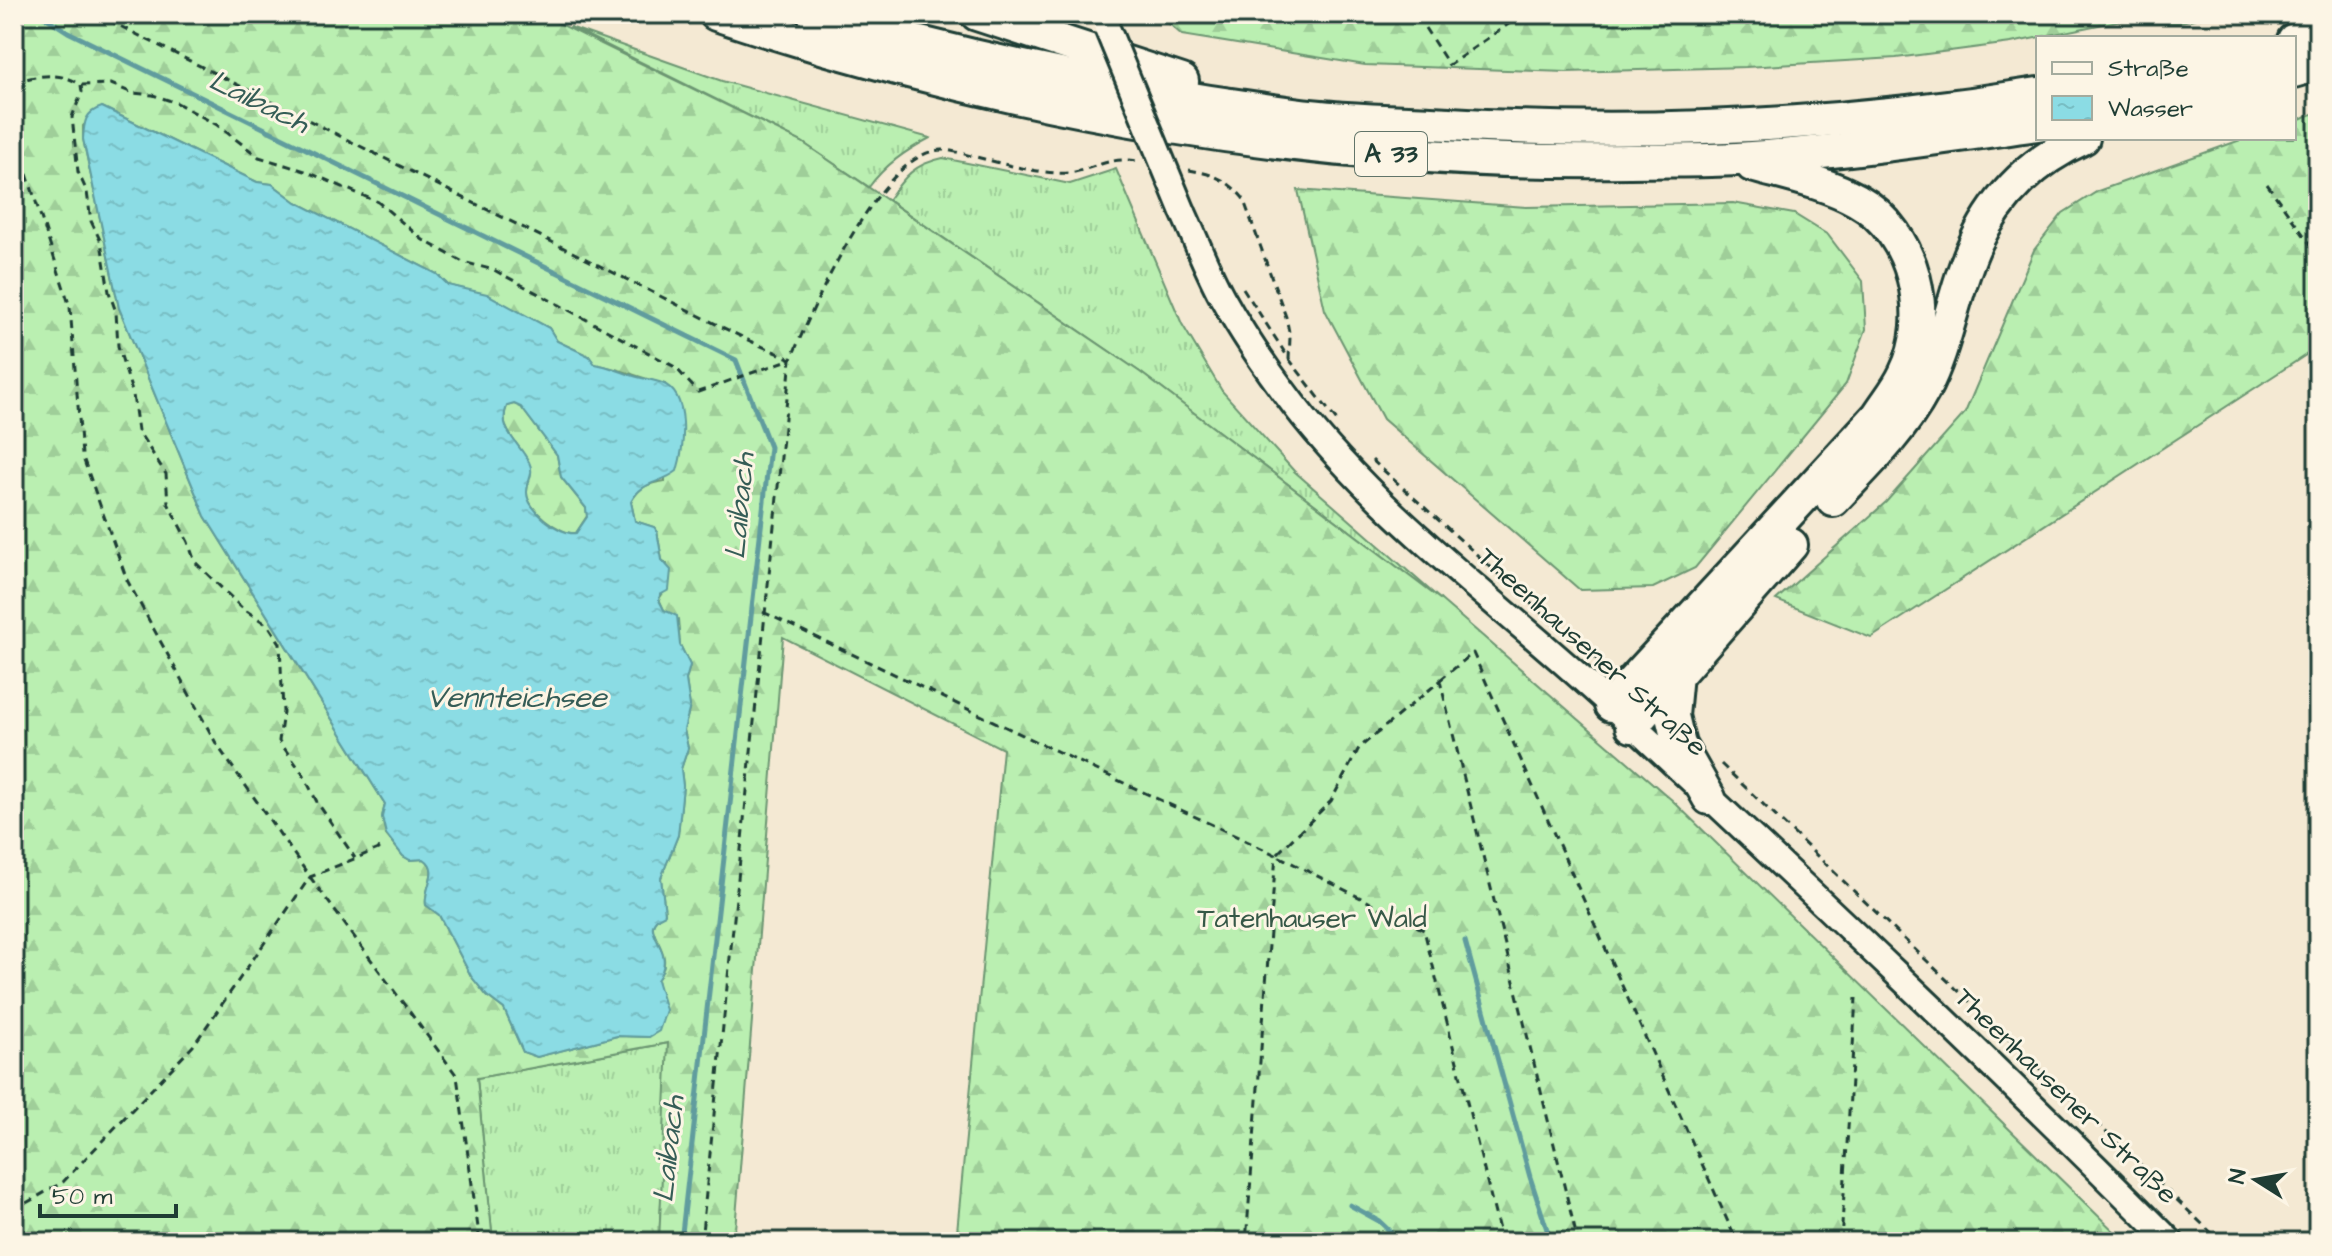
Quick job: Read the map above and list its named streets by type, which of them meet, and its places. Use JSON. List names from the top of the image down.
{
  "streets": {
    "highway": ["A 33"],
    "main road": ["Theenhausener Straße"]
  },
  "water": ["Laibach", "Vennteichsee"],
  "parks": ["Tatenhauser Wald"],
  "legend": ["Straße", "Wasser"],
  "scale_bar": "50 m",
  "north": "left"
}
